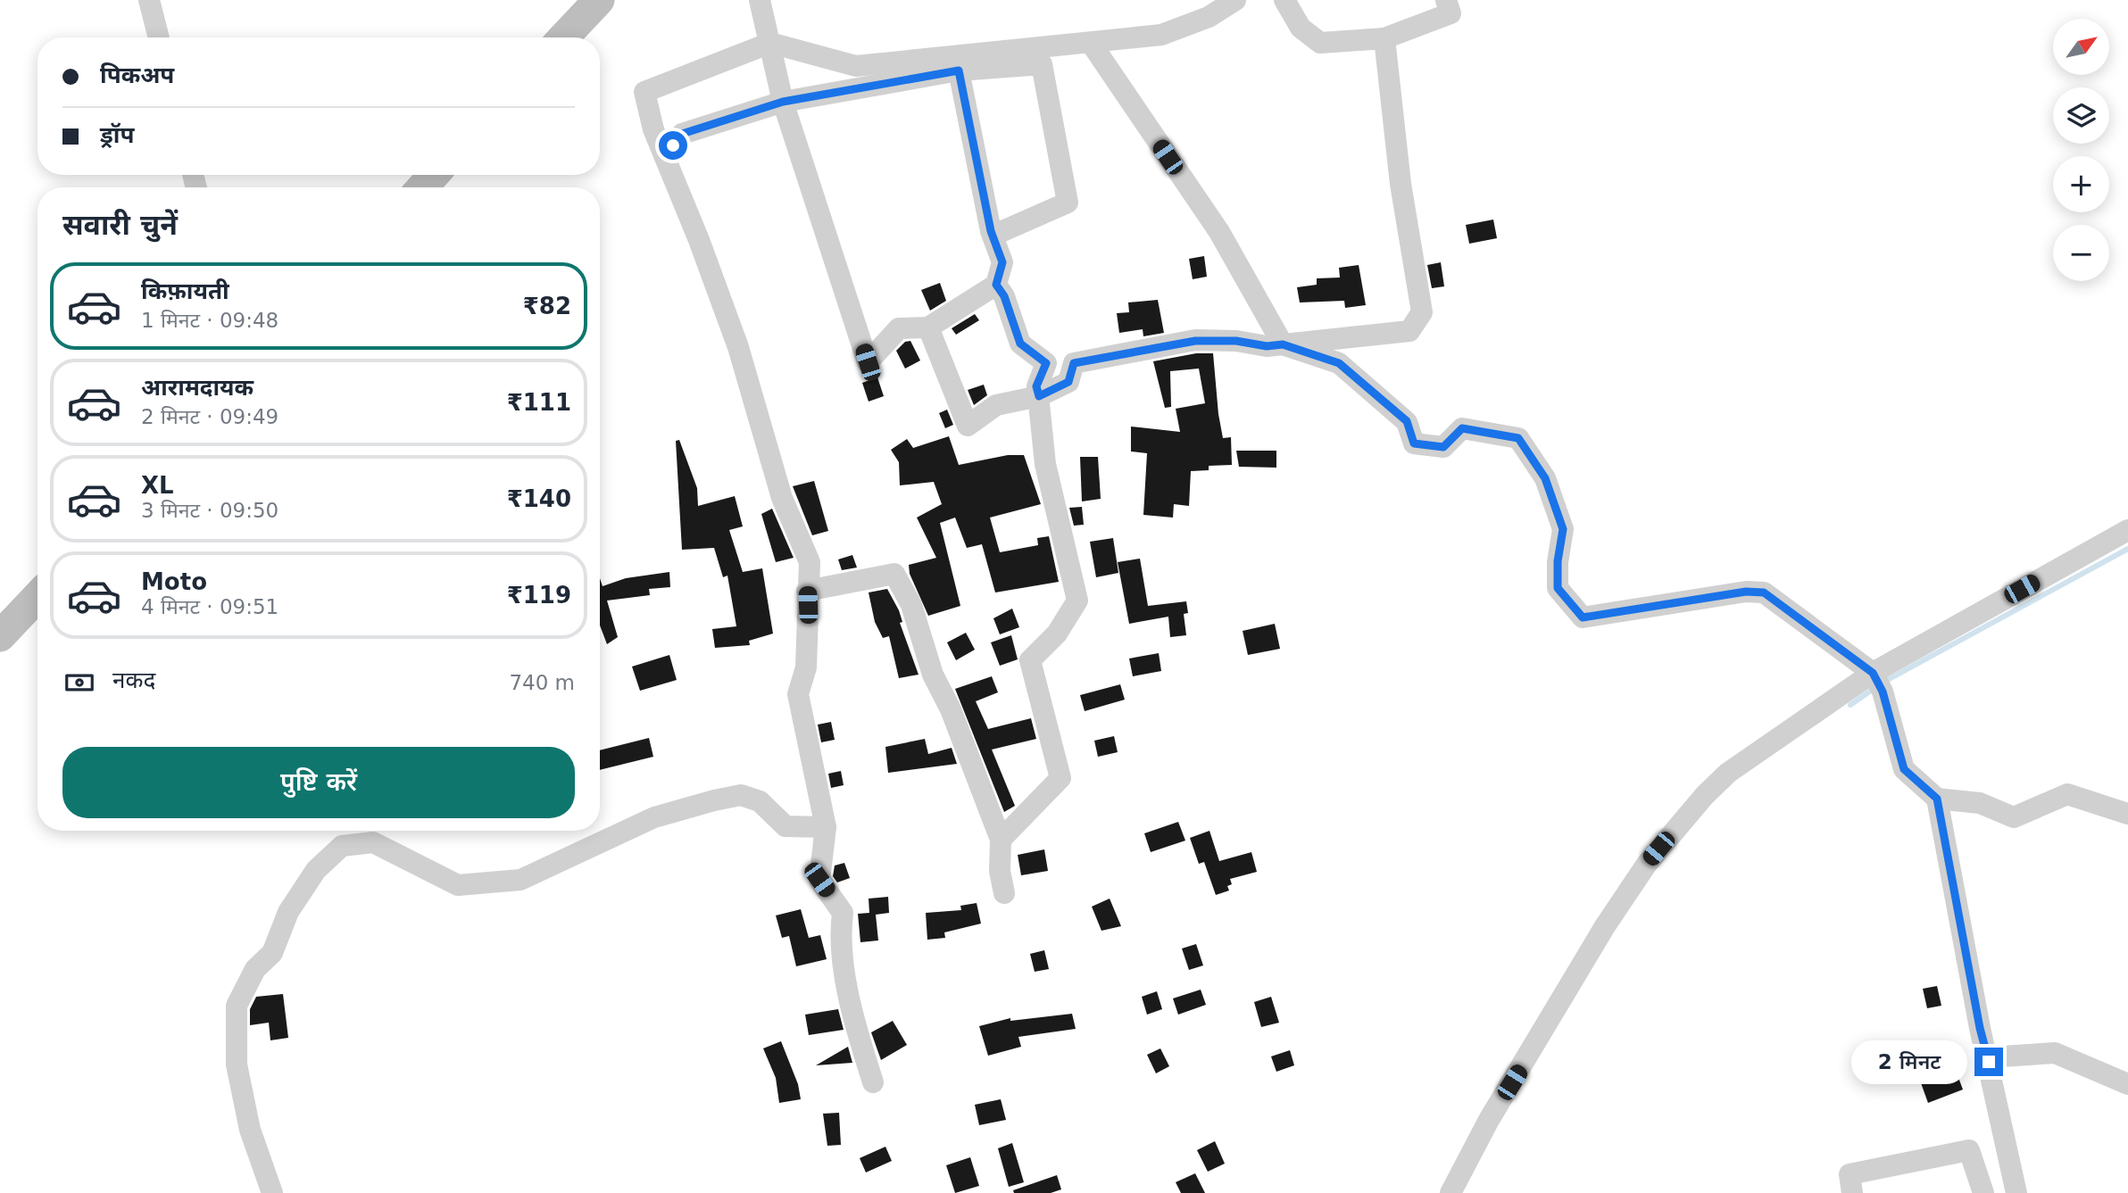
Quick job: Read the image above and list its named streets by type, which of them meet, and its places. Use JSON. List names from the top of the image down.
{
  "north": "top right",
  "page": {
    "map_buttons": ["+", "−"],
    "banner": ["पिकअप", "ड्रॉप"],
    "heading": "सवारी चुनें",
    "list": [
      {
        "name": "किफ़ायती",
        "note": "1 मिनट · 09:48",
        "value": "₹82"
      },
      {
        "name": "आरामदायक",
        "note": "2 मिनट · 09:49",
        "value": "₹111"
      },
      {
        "name": "XL",
        "note": "3 मिनट · 09:50",
        "value": "₹140"
      },
      {
        "name": "Moto",
        "note": "4 मिनट · 09:51",
        "value": "₹119"
      }
    ],
    "pay": ["नकद", "740 m"],
    "buttons": "पुष्टि करें",
    "bubble": "2 मिनट"
  }
}
